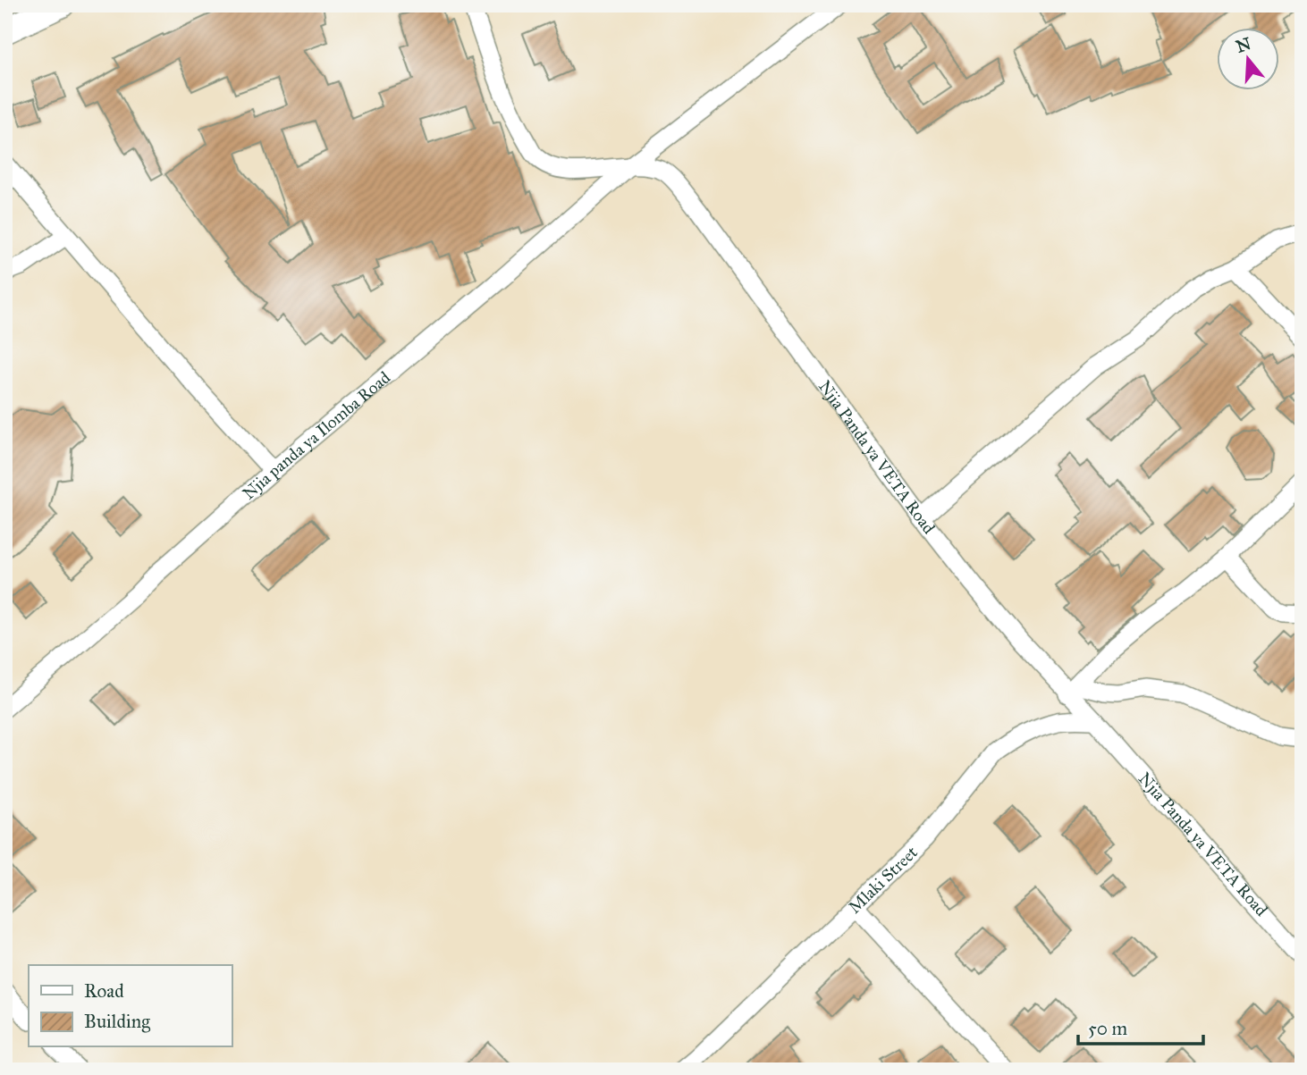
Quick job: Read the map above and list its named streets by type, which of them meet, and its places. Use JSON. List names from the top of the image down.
{
  "streets": {
    "street": ["Njia panda ya Ilomba Road", "Njia Panda ya VETA Road", "Mlaki Street"]
  },
  "crossings": [
    ["Njia panda ya Ilomba Road", "Njia Panda ya VETA Road"],
    ["Njia Panda ya VETA Road", "Mlaki Street"]
  ],
  "legend": ["Road", "Building"],
  "scale_bar": "50 m",
  "north": "top"
}
